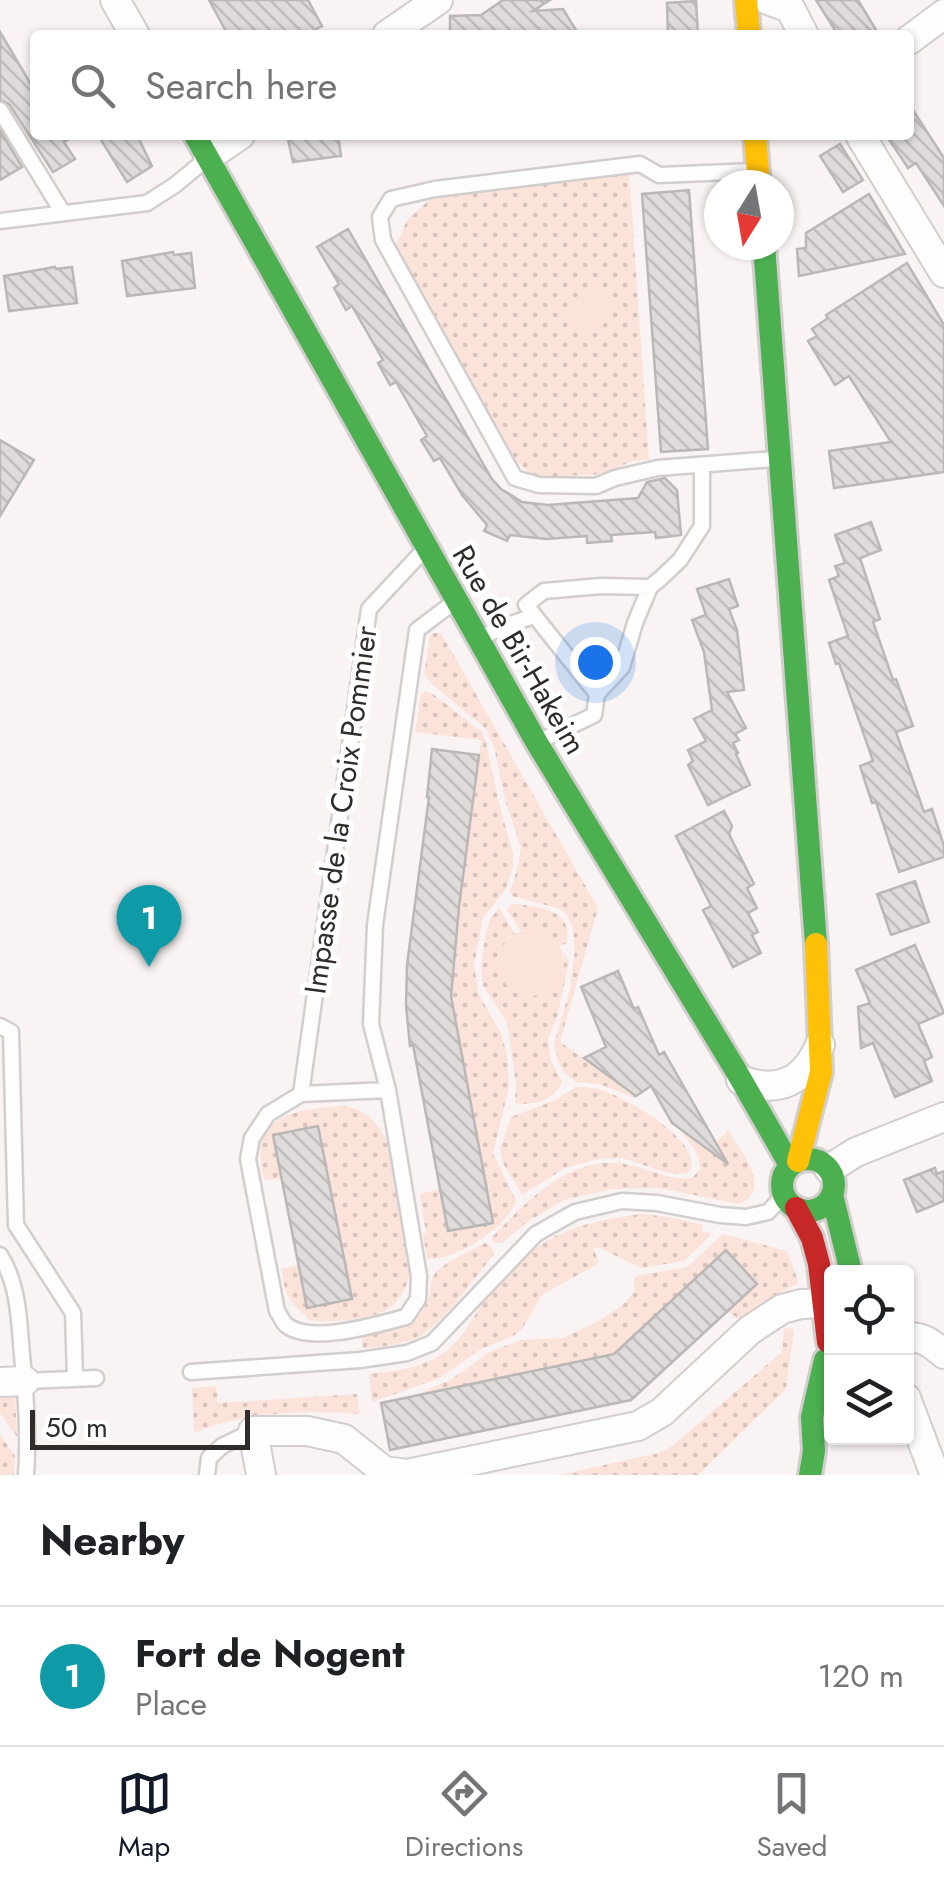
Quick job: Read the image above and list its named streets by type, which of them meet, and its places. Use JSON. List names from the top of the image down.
{
  "streets": {
    "street": ["Rue de Bir-Hakeim"],
    "lane": ["Impasse de la Croix Pommier"]
  },
  "crossings": [
    ["Rue de Bir-Hakeim", "Impasse de la Croix Pommier"]
  ],
  "scale_bar": "50 m",
  "north": "bottom",
  "page": {
    "search": "Search here",
    "pins": "1",
    "scale": "50 m",
    "heading": "Nearby",
    "list": [
      {
        "mark": "1",
        "name": "Fort de Nogent",
        "note": "Place",
        "value": "120 m"
      }
    ],
    "nav": ["Map", "Directions", "Saved"]
  }
}
